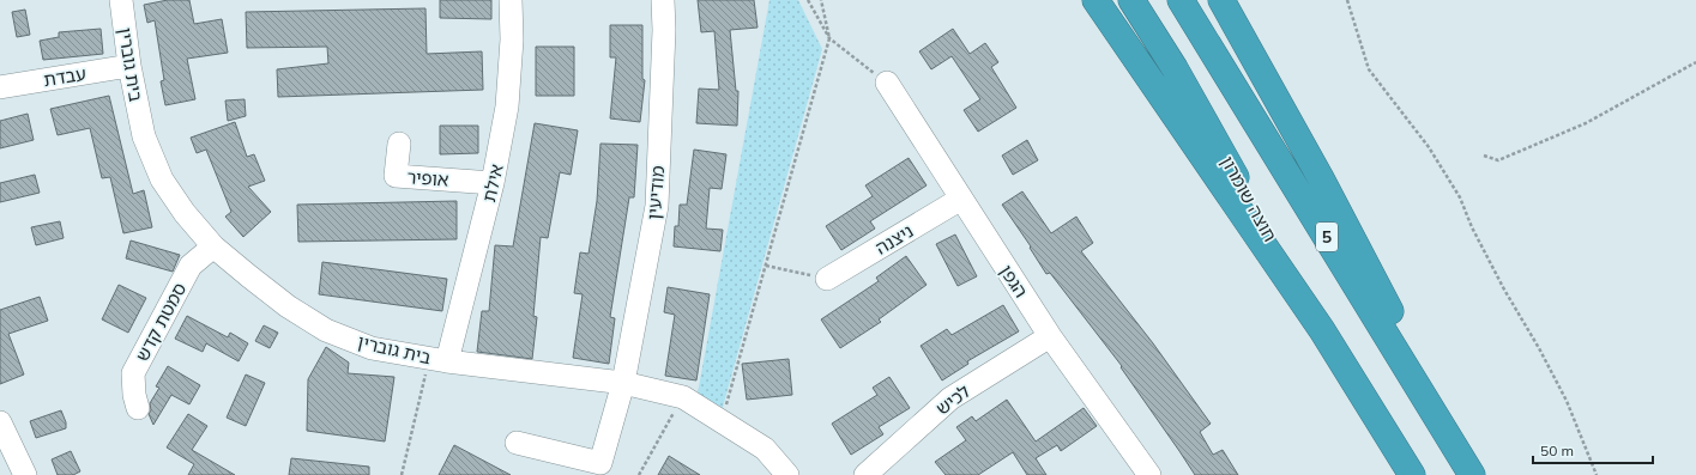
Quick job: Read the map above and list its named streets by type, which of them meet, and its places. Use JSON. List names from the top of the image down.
{
  "streets": {
    "highway": ["חוצה שומרון", "5"],
    "street": [
      "בית גוברין",
      "עבדת",
      "אופיר",
      "אילת",
      "מודיעין",
      "ניצנה",
      "הגפן",
      "סמטת קדש",
      "לכיש"
    ]
  },
  "crossings": [
    ["בית גוברין", "עבדת"],
    ["בית גוברין", "אילת"],
    ["בית גוברין", "מודיעין"],
    ["בית גוברין", "סמטת קדש"],
    ["אופיר", "אילת"],
    ["ניצנה", "הגפן"],
    ["הגפן", "לכיש"]
  ],
  "scale_bar": "50 m"
}
